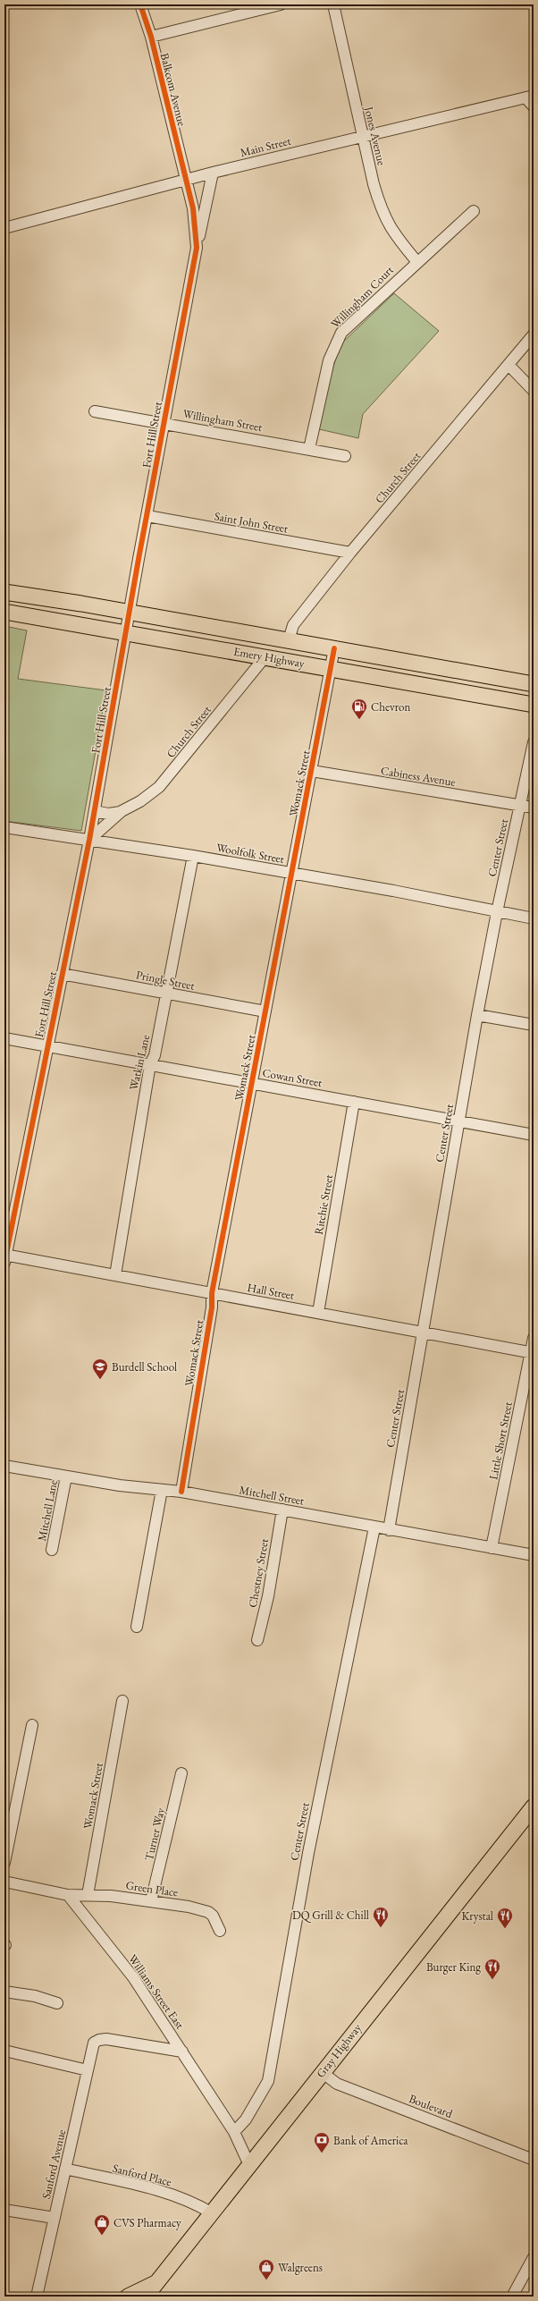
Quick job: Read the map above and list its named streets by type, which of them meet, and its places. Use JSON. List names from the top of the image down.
{
  "streets": {
    "highway": ["Emery Highway", "Gray Highway"],
    "street": [
      "Balkcom Avenue",
      "Jones Avenue",
      "Main Street",
      "Willingham Court",
      "Willingham Street",
      "Fort Hill Street",
      "Church Street",
      "Saint John Street",
      "Cabiness Avenue",
      "Womack Street",
      "Center Street",
      "Woolfolk Street",
      "Pringle Street",
      "Watkin Lane",
      "Cowan Street",
      "Ritchie Street",
      "Hall Street",
      "Little Short Street",
      "Mitchell Street",
      "Mitchell Lane",
      "Chestney Street",
      "Turner Way",
      "Green Place",
      "Williams Street East",
      "Boulevard",
      "Sanford Avenue",
      "Sanford Place"
    ]
  },
  "crossings": [
    ["Balkcom Avenue", "Main Street"],
    ["Balkcom Avenue", "Fort Hill Street"],
    ["Jones Avenue", "Main Street"],
    ["Jones Avenue", "Willingham Court"],
    ["Main Street", "Fort Hill Street"],
    ["Willingham Court", "Willingham Street"],
    ["Willingham Street", "Fort Hill Street"],
    ["Fort Hill Street", "Church Street"],
    ["Fort Hill Street", "Saint John Street"],
    ["Fort Hill Street", "Emery Highway"],
    ["Fort Hill Street", "Woolfolk Street"],
    ["Fort Hill Street", "Pringle Street"],
    ["Fort Hill Street", "Cowan Street"],
    ["Fort Hill Street", "Hall Street"],
    ["Church Street", "Saint John Street"],
    ["Church Street", "Emery Highway"],
    ["Church Street", "Woolfolk Street"],
    ["Emery Highway", "Womack Street"],
    ["Cabiness Avenue", "Womack Street"],
    ["Cabiness Avenue", "Center Street"],
    ["Womack Street", "Woolfolk Street"],
    ["Womack Street", "Pringle Street"],
    ["Womack Street", "Cowan Street"],
    ["Womack Street", "Hall Street"],
    ["Womack Street", "Mitchell Street"],
    ["Womack Street", "Green Place"],
    ["Center Street", "Woolfolk Street"],
    ["Center Street", "Cowan Street"],
    ["Center Street", "Hall Street"],
    ["Center Street", "Mitchell Street"],
    ["Center Street", "Williams Street East"],
    ["Woolfolk Street", "Watkin Lane"],
    ["Pringle Street", "Watkin Lane"],
    ["Watkin Lane", "Cowan Street"],
    ["Watkin Lane", "Hall Street"],
    ["Cowan Street", "Ritchie Street"],
    ["Ritchie Street", "Hall Street"],
    ["Hall Street", "Little Short Street"],
    ["Little Short Street", "Mitchell Street"],
    ["Mitchell Street", "Mitchell Lane"],
    ["Mitchell Street", "Chestney Street"],
    ["Turner Way", "Green Place"],
    ["Green Place", "Williams Street East"],
    ["Williams Street East", "Gray Highway"],
    ["Williams Street East", "Sanford Avenue"],
    ["Gray Highway", "Boulevard"],
    ["Gray Highway", "Sanford Place"],
    ["Sanford Avenue", "Sanford Place"]
  ],
  "places": {
    "fuel station": ["Chevron"],
    "school or university": ["Burdell School"],
    "restaurant": ["DQ Grill & Chill", "Krystal", "Burger King"],
    "bank": ["Bank of America"],
    "shop": ["CVS Pharmacy", "Walgreens"]
  }
}
